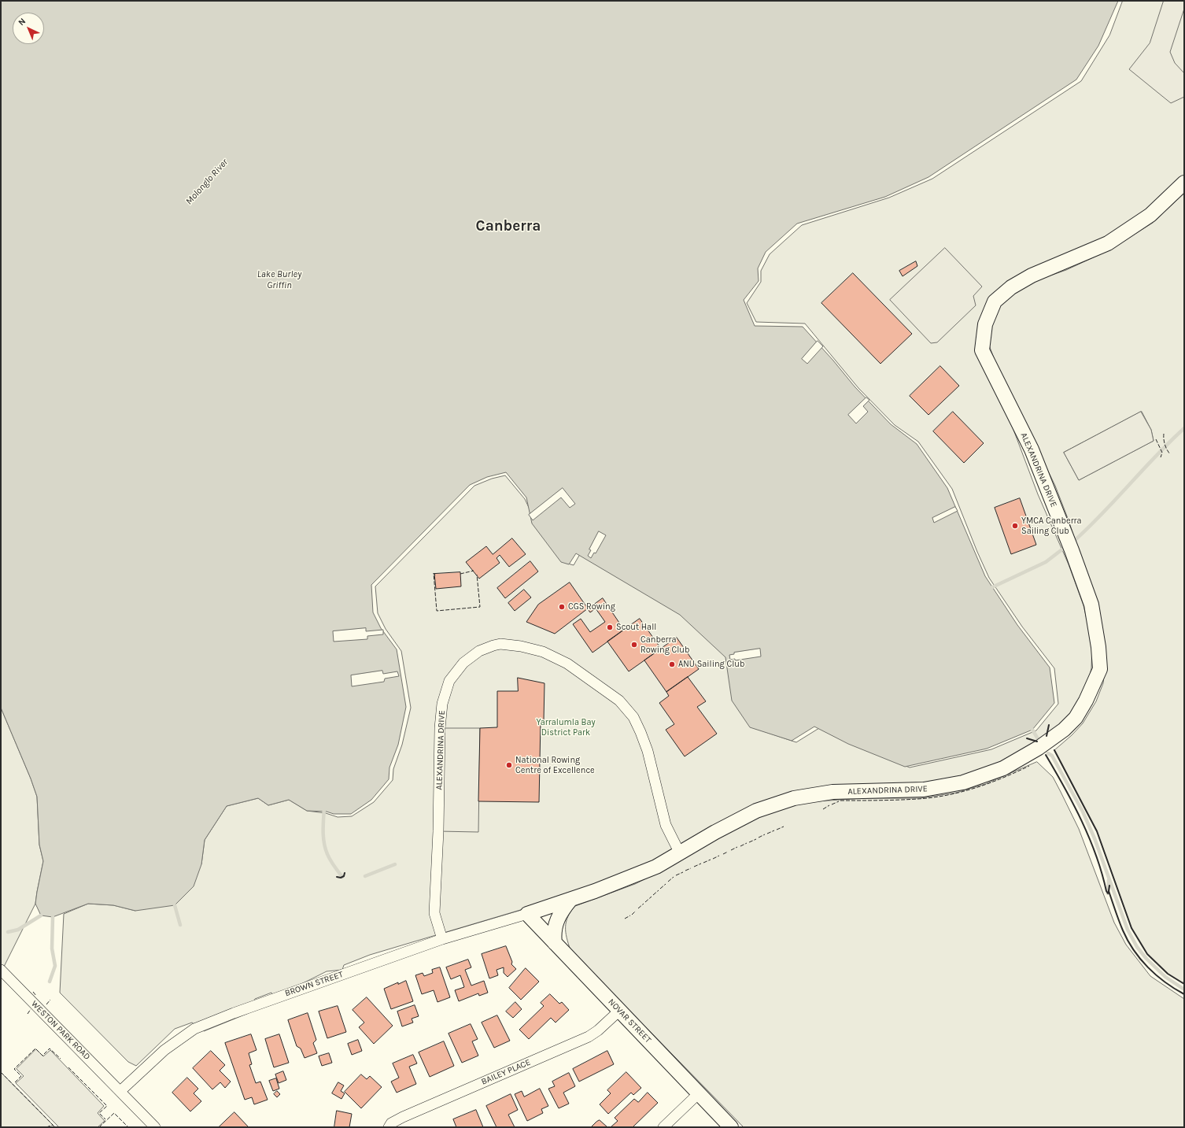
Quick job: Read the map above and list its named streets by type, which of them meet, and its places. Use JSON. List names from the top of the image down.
{
  "streets": {
    "main road": ["ALEXANDRINA DRIVE", "NOVAR STREET"],
    "street": ["BROWN STREET", "WESTON PARK ROAD", "BAILEY PLACE"]
  },
  "crossings": [
    ["ALEXANDRINA DRIVE", "BROWN STREET"],
    ["ALEXANDRINA DRIVE", "NOVAR STREET"],
    ["BROWN STREET", "NOVAR STREET"],
    ["BROWN STREET", "WESTON PARK ROAD"],
    ["NOVAR STREET", "BAILEY PLACE"]
  ],
  "districts": ["Canberra"],
  "water": ["Molonglo River", "Lake Burley Griffin"],
  "parks": ["Yarralumla Bay District Park"],
  "places": [
    "YMCA Canberra Sailing Club",
    "CGS Rowing",
    "Scout Hall",
    "Canberra Rowing Club",
    "ANU Sailing Club",
    "National Rowing Centre of Excellence"
  ],
  "north": "top left"
}
